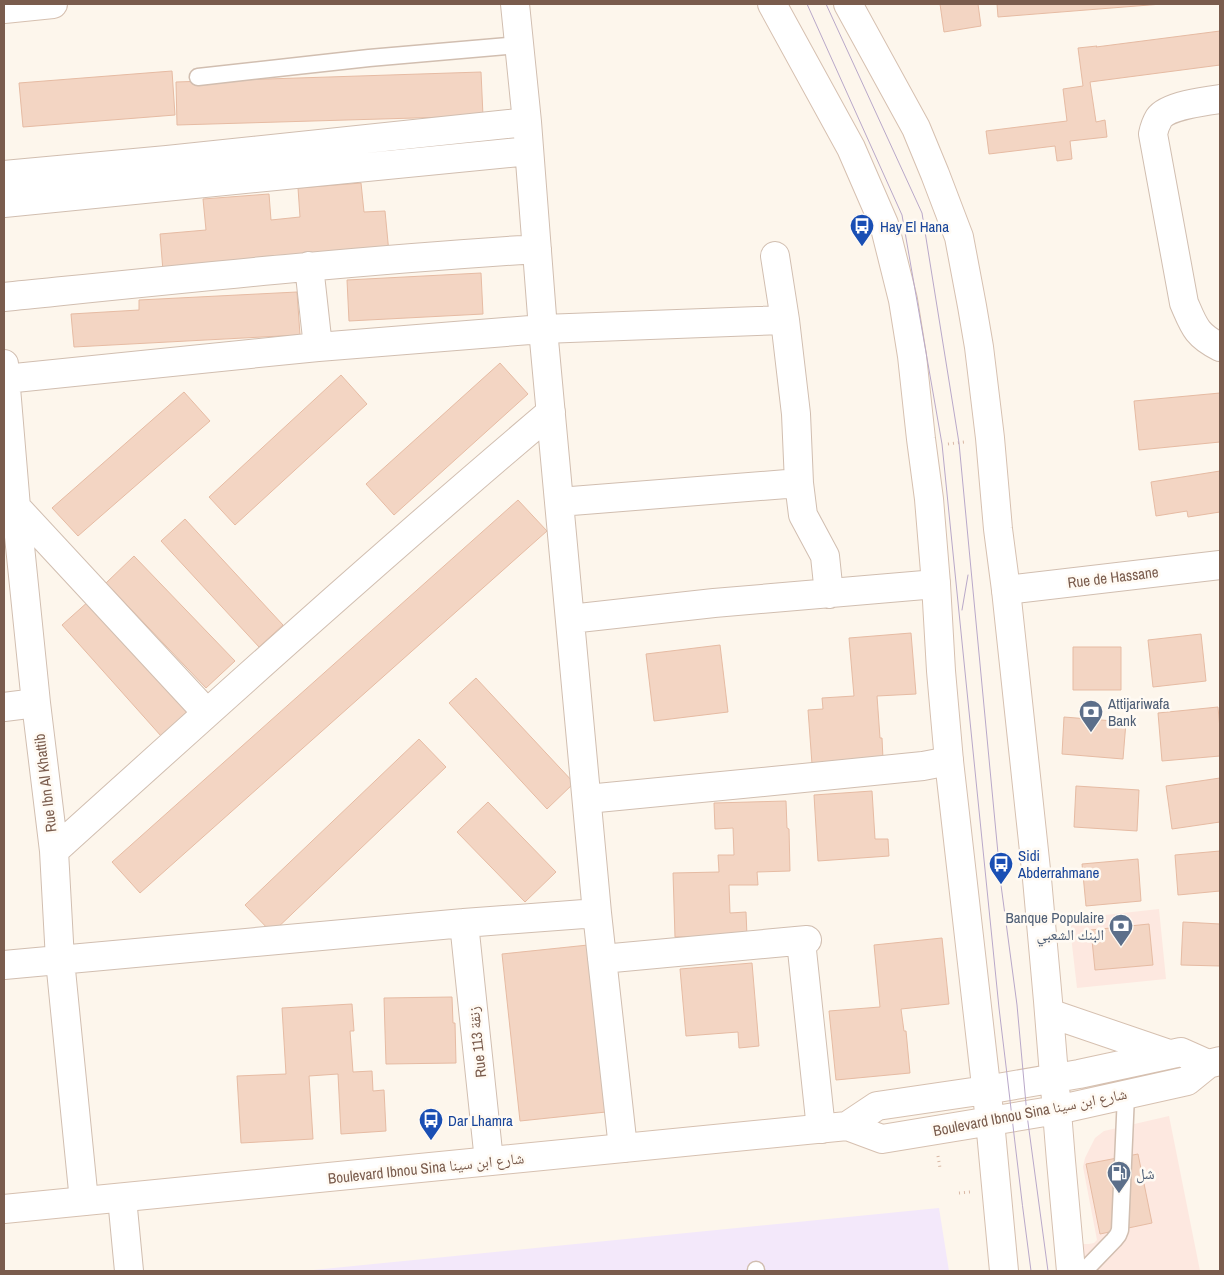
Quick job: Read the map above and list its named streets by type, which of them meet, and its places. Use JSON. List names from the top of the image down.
{
  "streets": {
    "street": [
      "Rue de Hassane",
      "Rue Ibn Al Khattib",
      "Rue 113 زنقة",
      "Boulevard Ibnou Sina شارع ابن سينا"
    ]
  },
  "crossings": [
    ["Rue Ibn Al Khattib", "Boulevard Ibnou Sina شارع ابن سينا"],
    ["Rue 113 زنقة", "Boulevard Ibnou Sina شارع ابن سينا"]
  ],
  "places": {
    "bus stop": ["Hay El Hana", "Sidi Abderrahmane", "Dar Lhamra"],
    "bank": ["Attijariwafa Bank", "Banque Populaire البنك الشعبي"],
    "fuel station": ["شل"]
  }
}
